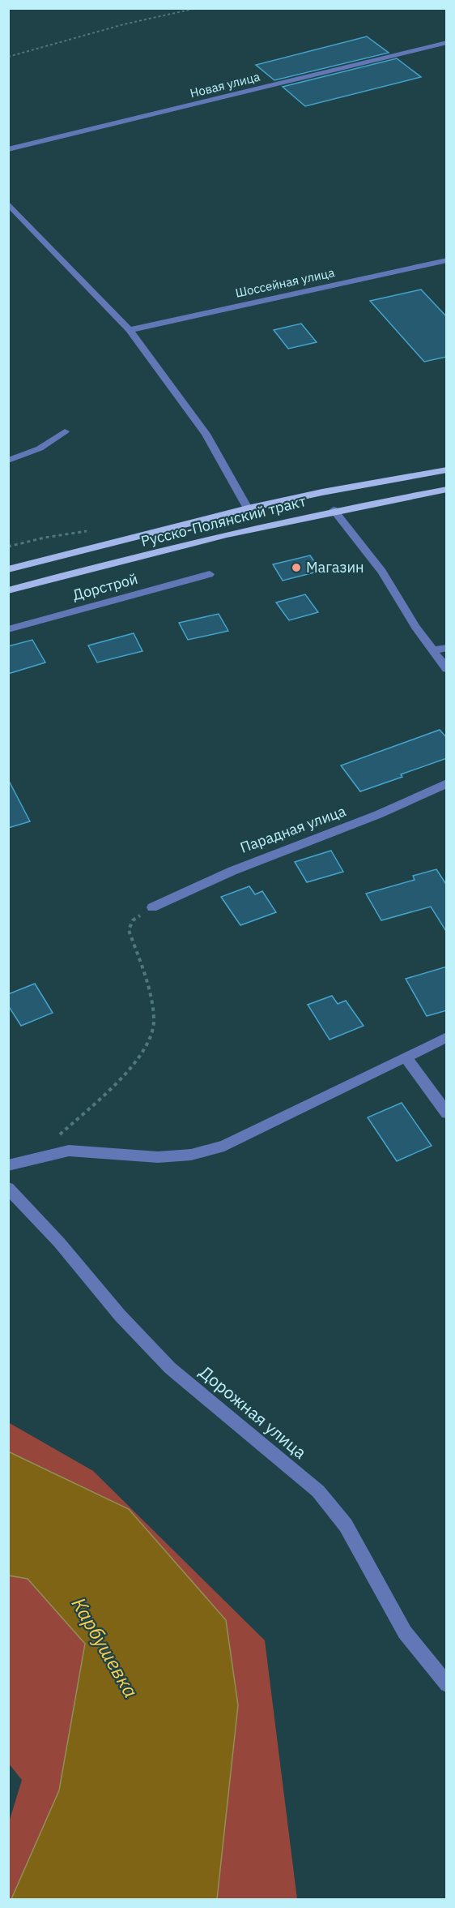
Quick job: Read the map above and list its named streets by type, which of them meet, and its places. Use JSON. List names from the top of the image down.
{
  "streets": {
    "main road": ["Русско-Полянский тракт"],
    "street": [
      "Новая улица",
      "Шоссейная улица",
      "Дорстрой",
      "Парадная улица",
      "Дорожная улица"
    ]
  },
  "water": ["Карбушевка"],
  "places": ["Магазин"]
}
